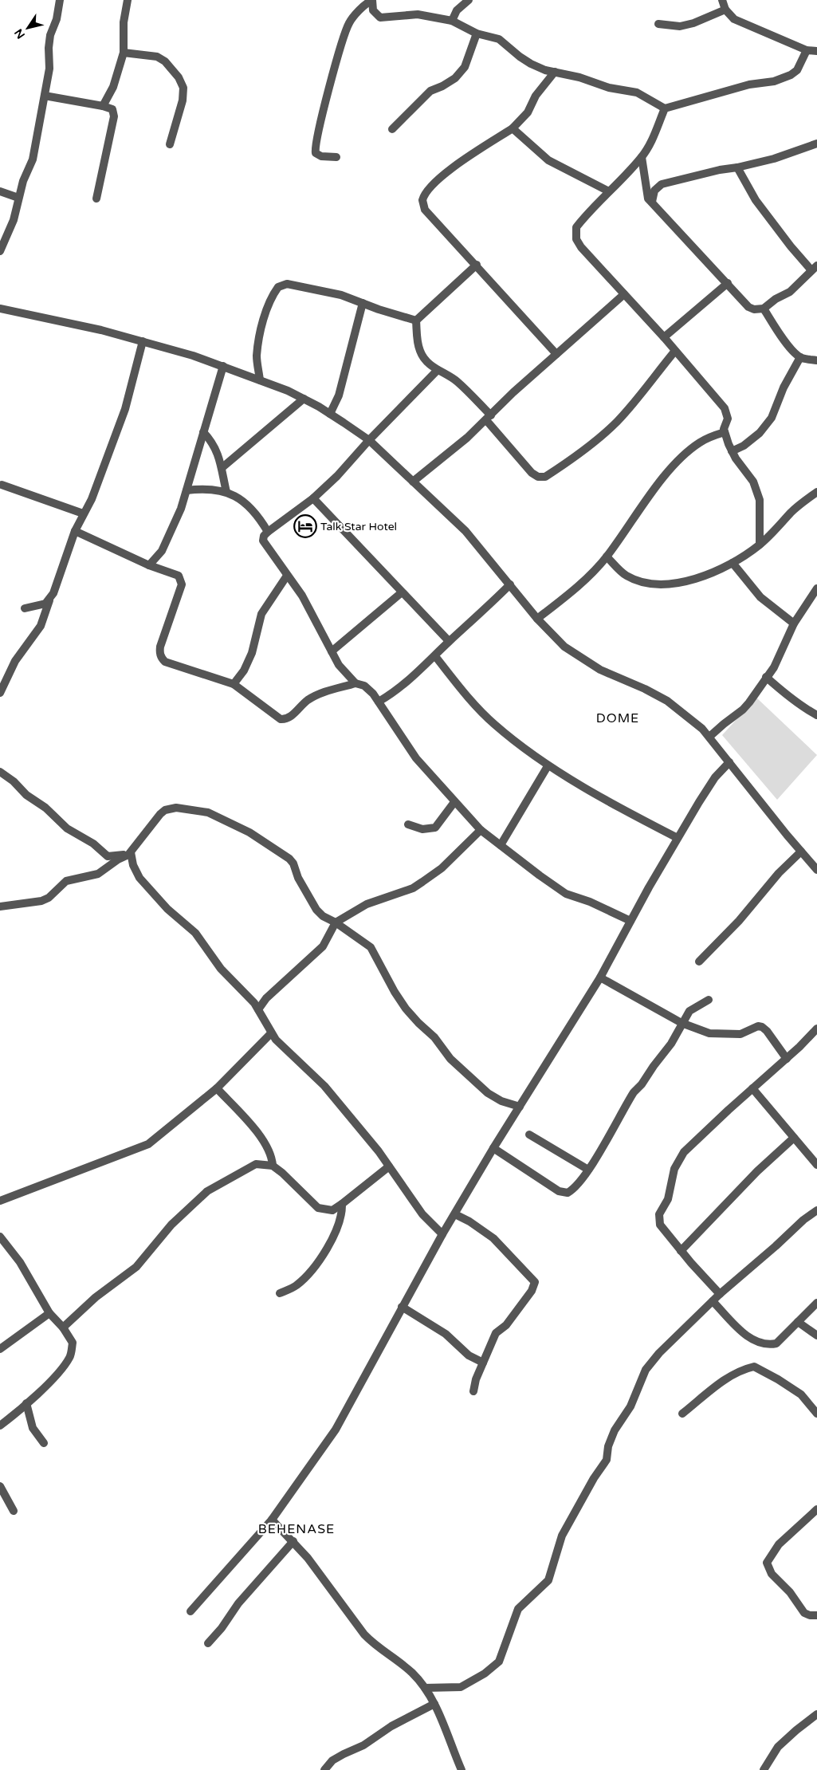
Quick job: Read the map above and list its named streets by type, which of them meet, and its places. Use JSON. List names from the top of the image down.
{
  "districts": ["DOME", "BEHENASE"],
  "places": {
    "hotel": ["Talk Star Hotel"]
  },
  "north": "bottom left"
}
